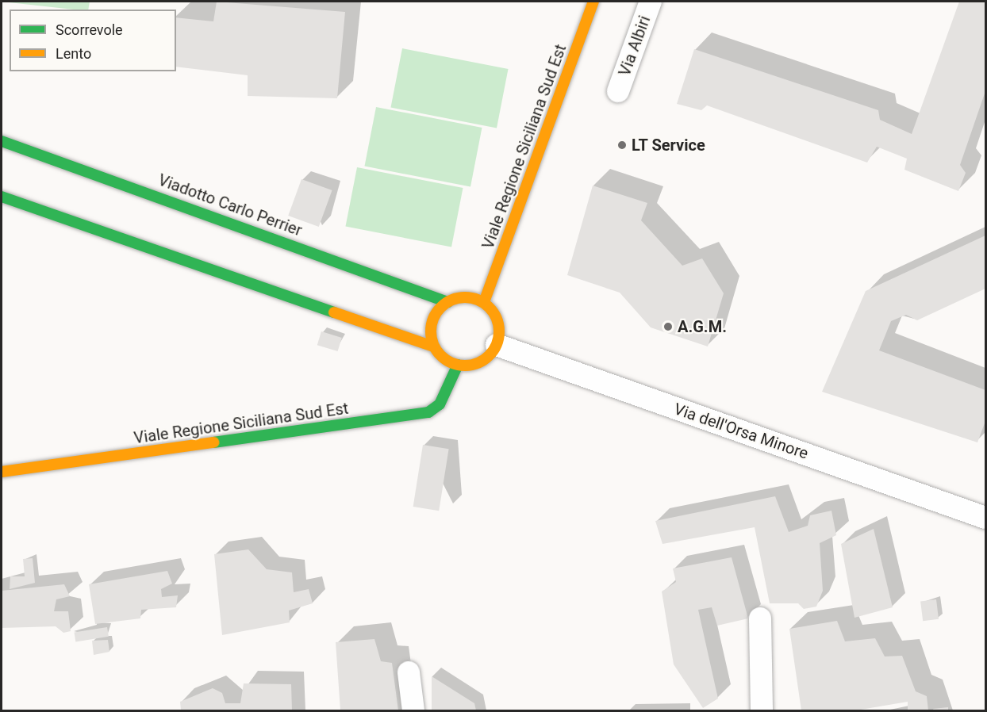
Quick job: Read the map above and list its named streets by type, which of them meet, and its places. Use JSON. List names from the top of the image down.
{
  "streets": {
    "street": [
      "Via Albiri",
      "Viale Regione Siciliana Sud Est",
      "Viadotto Carlo Perrier",
      "Via dell'Orsa Minore"
    ]
  },
  "crossings": [
    ["Viale Regione Siciliana Sud Est", "Viadotto Carlo Perrier"],
    ["Viale Regione Siciliana Sud Est", "Via dell'Orsa Minore"],
    ["Viadotto Carlo Perrier", "Via dell'Orsa Minore"]
  ],
  "places": ["LT Service", "A.G.M."],
  "legend": ["Scorrevole", "Lento"]
}
